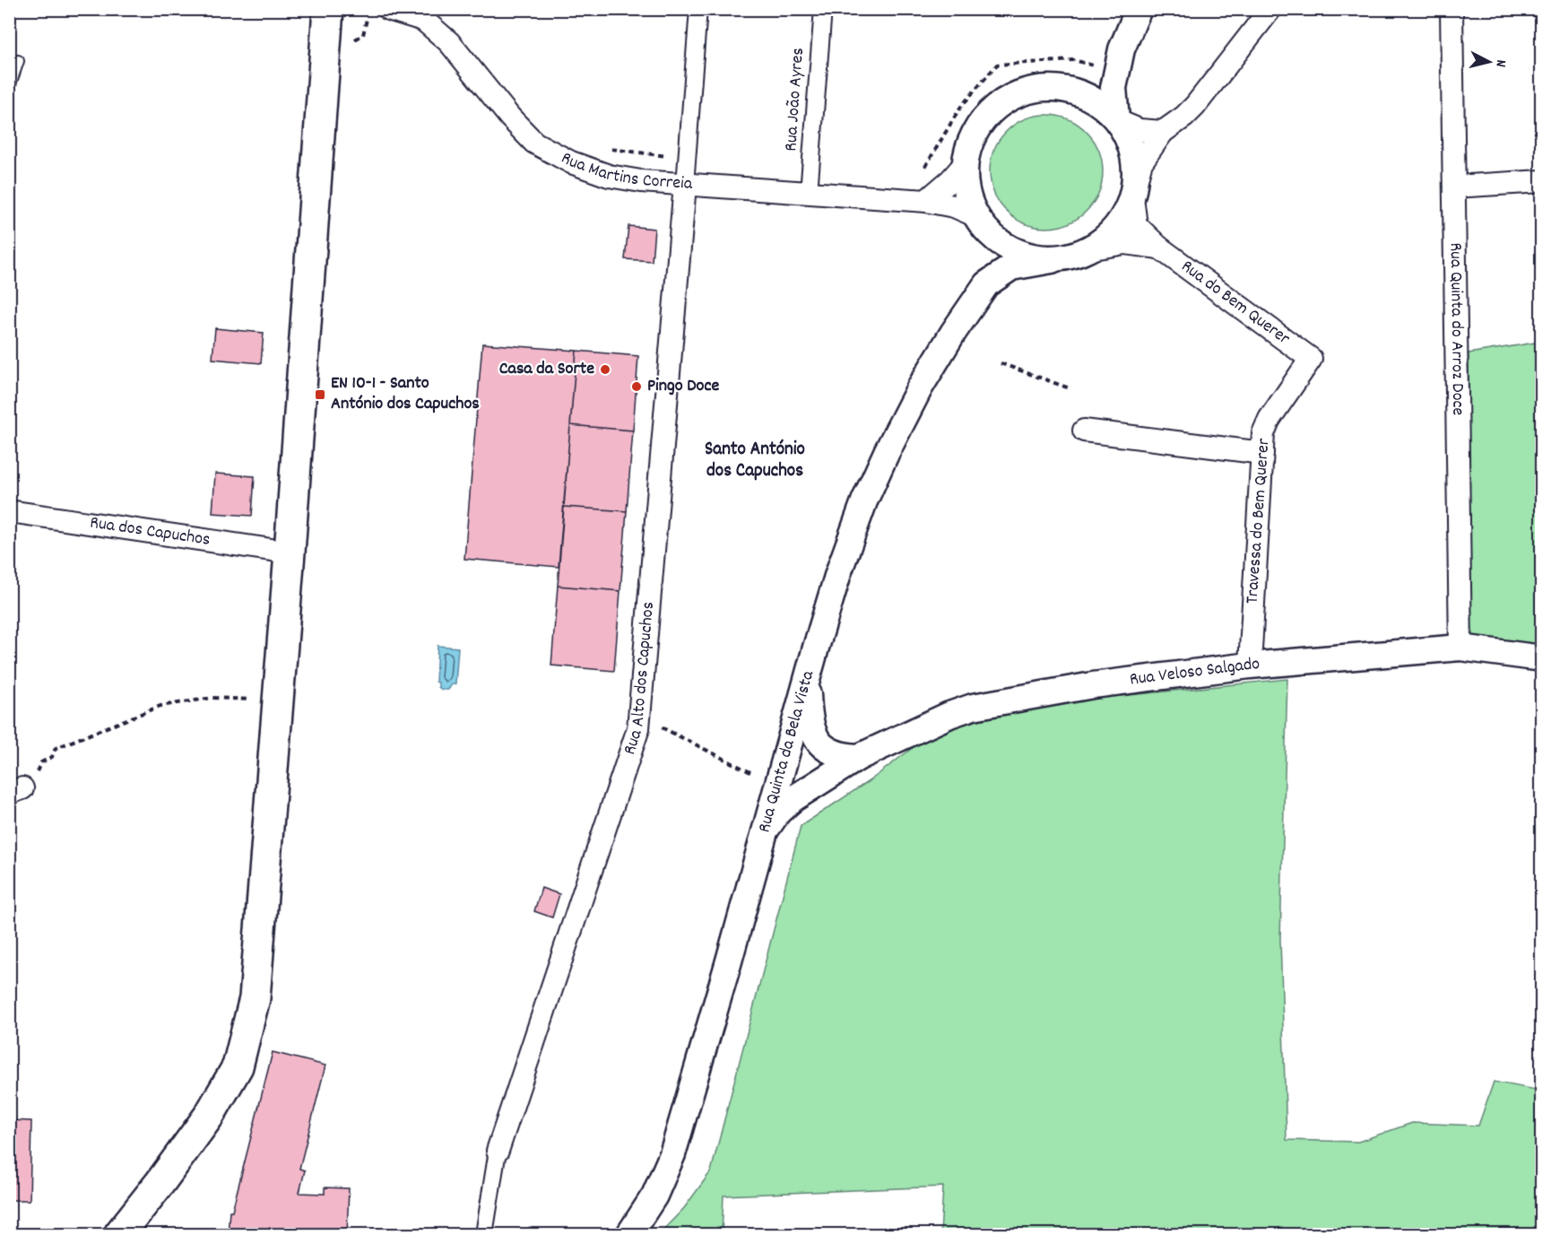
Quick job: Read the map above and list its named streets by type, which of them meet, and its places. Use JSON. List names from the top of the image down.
{
  "streets": {
    "street": [
      "Rua João Ayres",
      "Rua Martins Correia",
      "Rua do Bem Querer",
      "Rua Quinta do Arroz Doce",
      "Travessa do Bem Querer",
      "Rua dos Capuchos",
      "Rua Veloso Salgado",
      "Rua Alto dos Capuchos",
      "Rua Quinta da Bela Vista"
    ]
  },
  "crossings": [
    ["Rua João Ayres", "Rua Martins Correia"],
    ["Rua Martins Correia", "Rua do Bem Querer"],
    ["Rua Martins Correia", "Rua Alto dos Capuchos"],
    ["Rua do Bem Querer", "Travessa do Bem Querer"],
    ["Rua Quinta do Arroz Doce", "Rua Veloso Salgado"],
    ["Travessa do Bem Querer", "Rua Veloso Salgado"],
    ["Rua Veloso Salgado", "Rua Quinta da Bela Vista"]
  ],
  "districts": ["Santo António dos Capuchos"],
  "places": {
    "other": ["Casa da Sorte", "Pingo Doce"],
    "transit": ["EN 10-1 - Santo António dos Capuchos"]
  },
  "north": "right"
}
